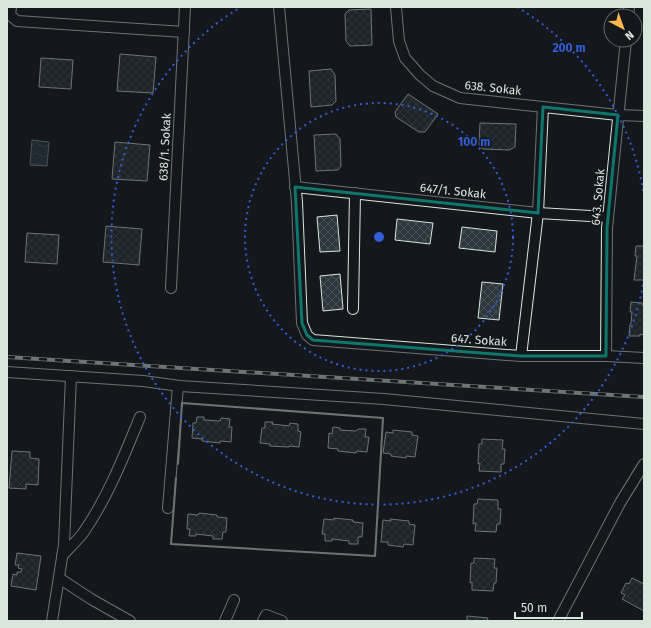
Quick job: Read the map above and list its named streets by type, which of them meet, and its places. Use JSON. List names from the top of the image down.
{
  "streets": {
    "street": [
      "638. Sokak",
      "638/1. Sokak",
      "647/1. Sokak",
      "643. Sokak",
      "647. Sokak"
    ]
  },
  "crossings": [
    ["638. Sokak", "643. Sokak"],
    ["647/1. Sokak", "643. Sokak"],
    ["647/1. Sokak", "647. Sokak"],
    ["643. Sokak", "647. Sokak"]
  ],
  "scale_bar": "50 m",
  "north": "bottom right",
  "rings": ["200 m", "100 m"]
}
